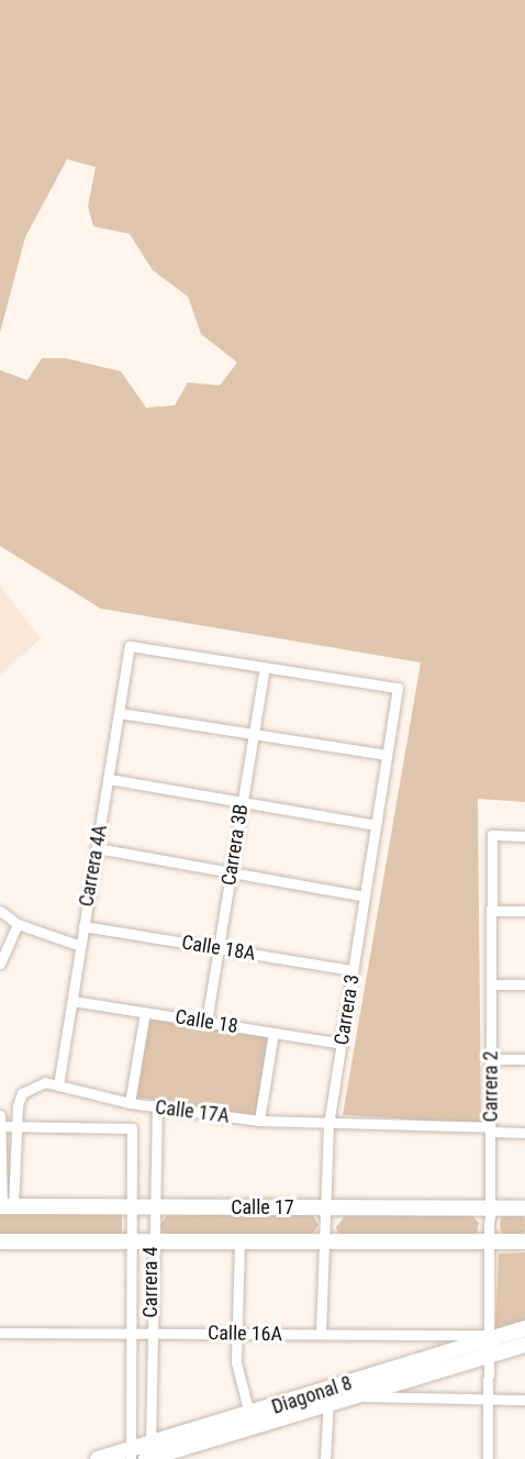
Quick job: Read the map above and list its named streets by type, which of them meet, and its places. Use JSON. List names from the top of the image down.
{
  "streets": {
    "street": [
      "Carrera 3B",
      "Carrera 4A",
      "Calle 18A",
      "Carrera 3",
      "Calle 18",
      "Carrera 2",
      "Calle 17A",
      "Calle 17",
      "Carrera 4",
      "Calle 16A",
      "Diagonal 8"
    ]
  },
  "crossings": [
    ["Carrera 3B", "Carrera 4A"],
    ["Carrera 3B", "Calle 18A"],
    ["Carrera 3B", "Carrera 3"],
    ["Carrera 3B", "Calle 18"],
    ["Carrera 4A", "Calle 18A"],
    ["Carrera 4A", "Carrera 3"],
    ["Carrera 4A", "Calle 18"],
    ["Carrera 4A", "Calle 17A"],
    ["Calle 18A", "Carrera 3"],
    ["Carrera 3", "Calle 18"],
    ["Carrera 3", "Calle 17A"],
    ["Carrera 3", "Calle 17"],
    ["Carrera 3", "Calle 16A"],
    ["Carrera 2", "Calle 17A"],
    ["Carrera 2", "Calle 17"],
    ["Carrera 2", "Calle 16A"],
    ["Carrera 2", "Diagonal 8"],
    ["Calle 17A", "Calle 17"],
    ["Calle 17A", "Carrera 4"],
    ["Calle 17", "Carrera 4"],
    ["Carrera 4", "Calle 16A"],
    ["Carrera 4", "Diagonal 8"],
    ["Calle 16A", "Diagonal 8"]
  ]
}
